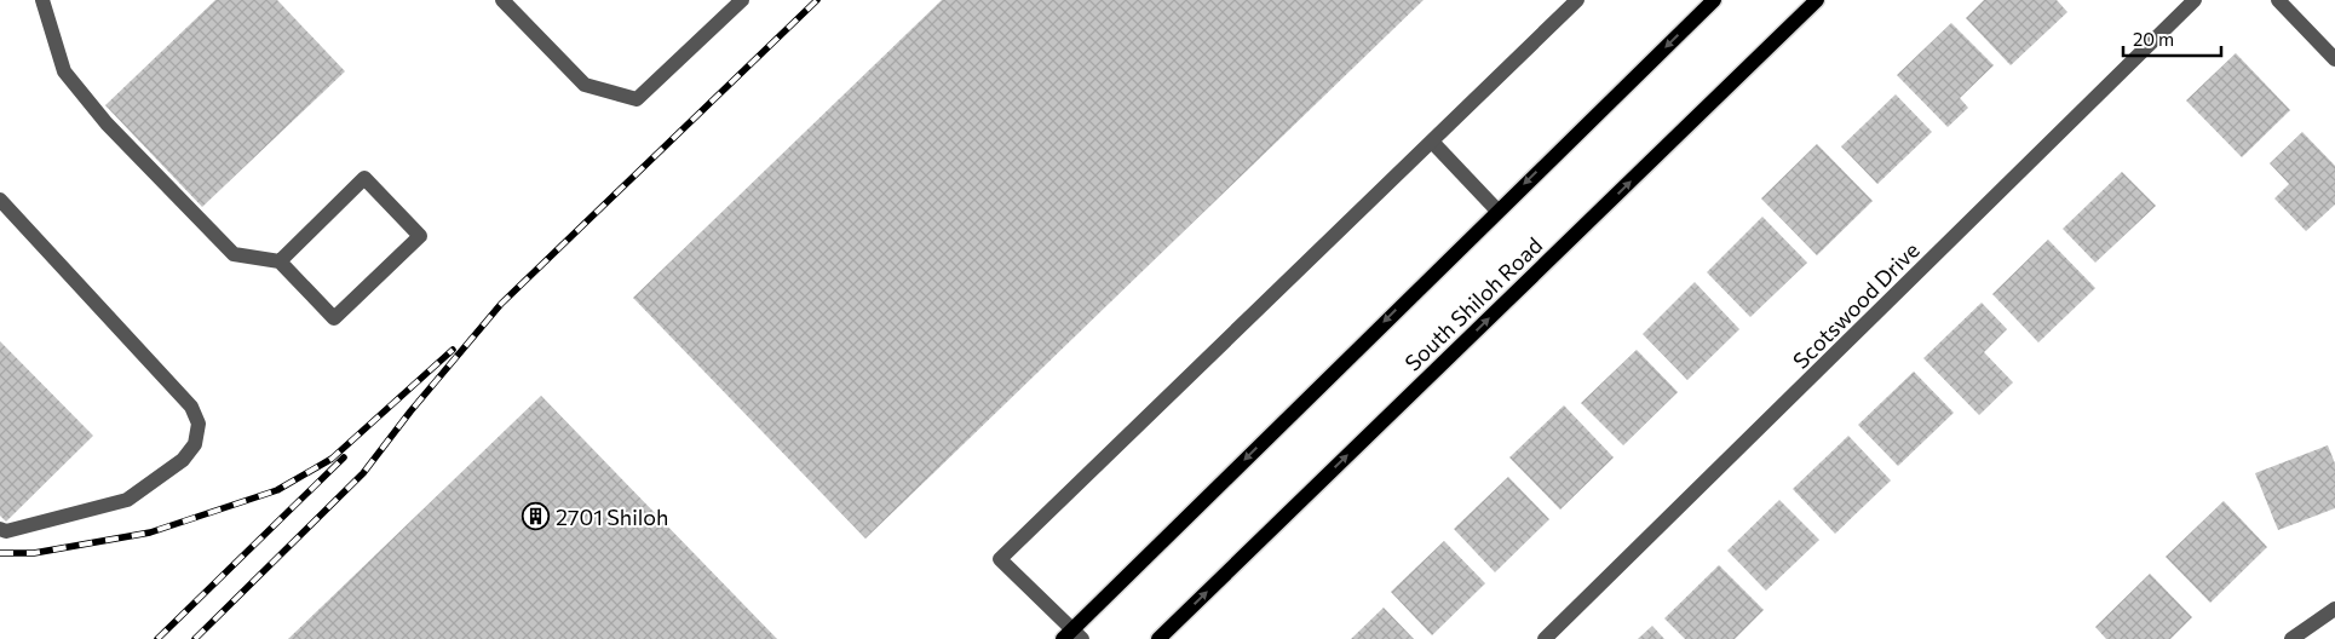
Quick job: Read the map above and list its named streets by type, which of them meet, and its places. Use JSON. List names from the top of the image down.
{
  "streets": {
    "main road": ["South Shiloh Road"],
    "street": ["Scotswood Drive"]
  },
  "places": {
    "building": ["2701 Shiloh"]
  },
  "scale_bar": "20 m"
}
